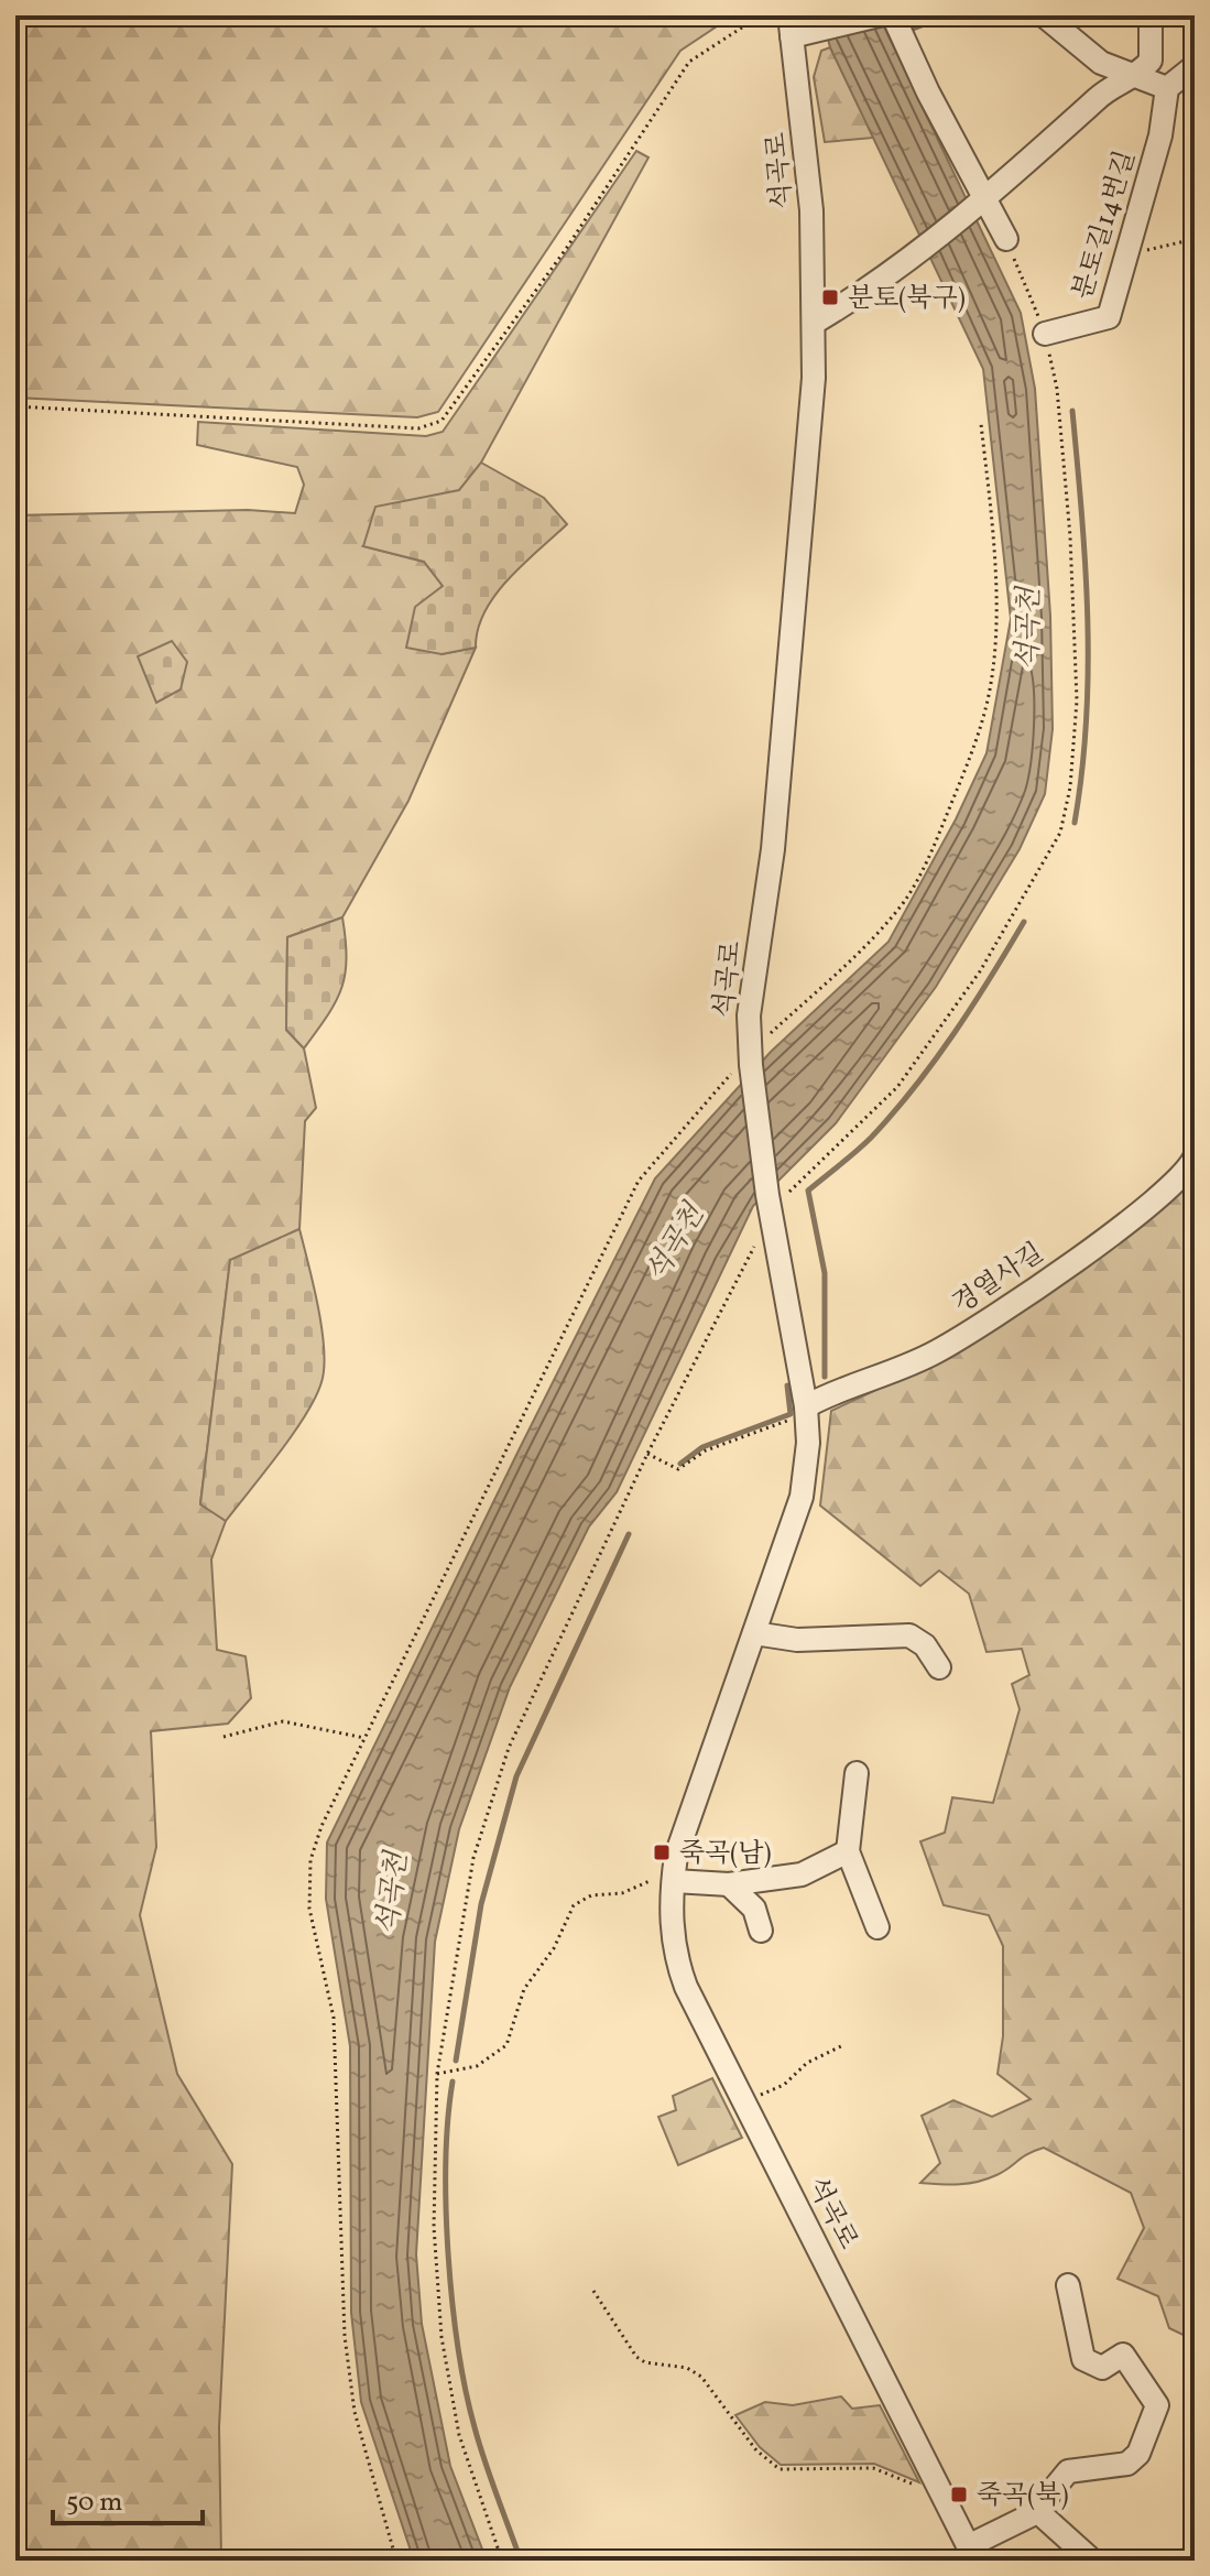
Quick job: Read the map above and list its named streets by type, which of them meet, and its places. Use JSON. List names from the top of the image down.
{
  "streets": {
    "street": ["석곡로", "분토길14번길", "경열사길"]
  },
  "crossings": [
    ["석곡로", "경열사길"]
  ],
  "water": ["석곡천"],
  "places": {
    "transit": ["분토(북구)", "죽곡(남)", "죽곡(북)"]
  },
  "scale_bar": "50 m"
}
